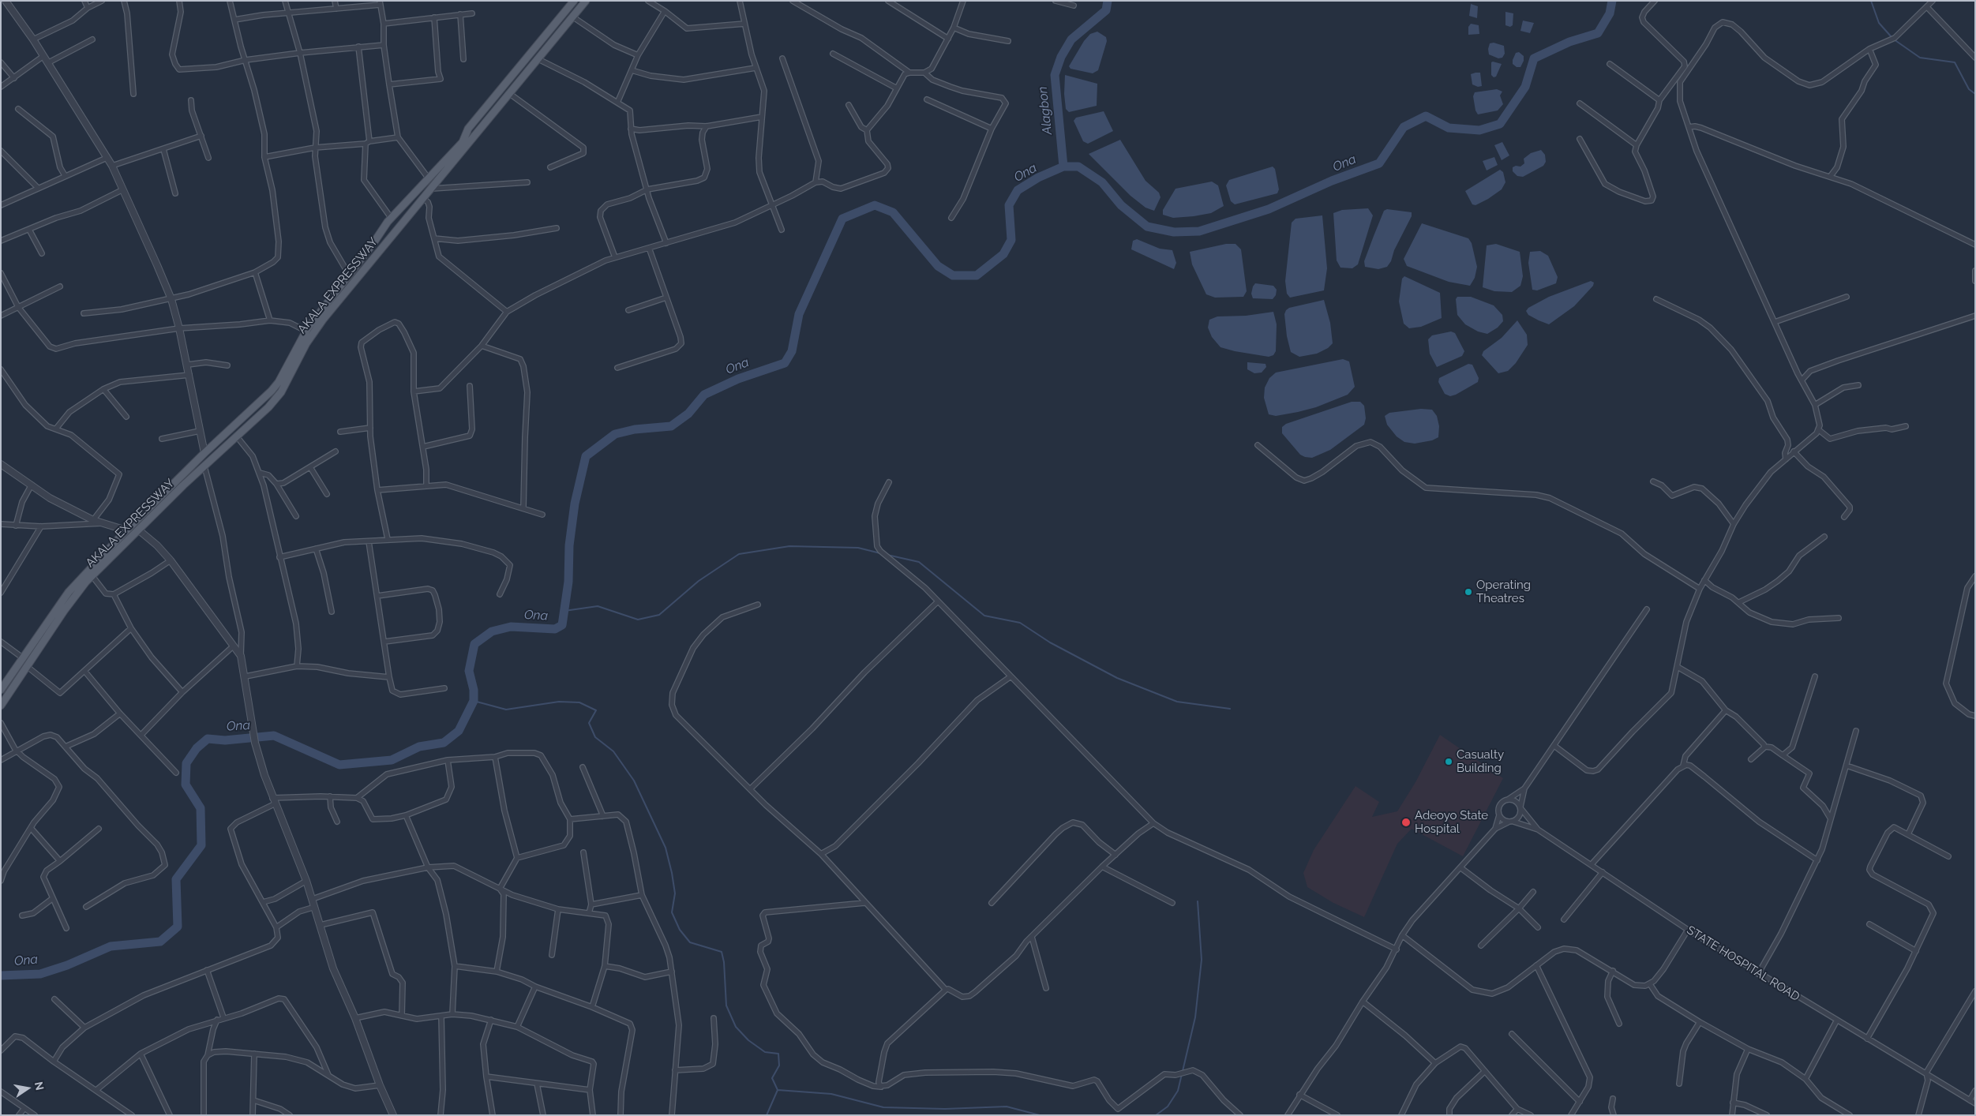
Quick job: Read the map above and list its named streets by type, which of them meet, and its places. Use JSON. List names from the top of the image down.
{
  "streets": {
    "main road": ["AKALA EXPRESSWAY"],
    "street": ["STATE HOSPITAL ROAD"]
  },
  "water": ["Alagbon", "Ona"],
  "places": ["Operating Theatres", "Casualty Building", "Adeoyo State Hospital"],
  "north": "right"
}
